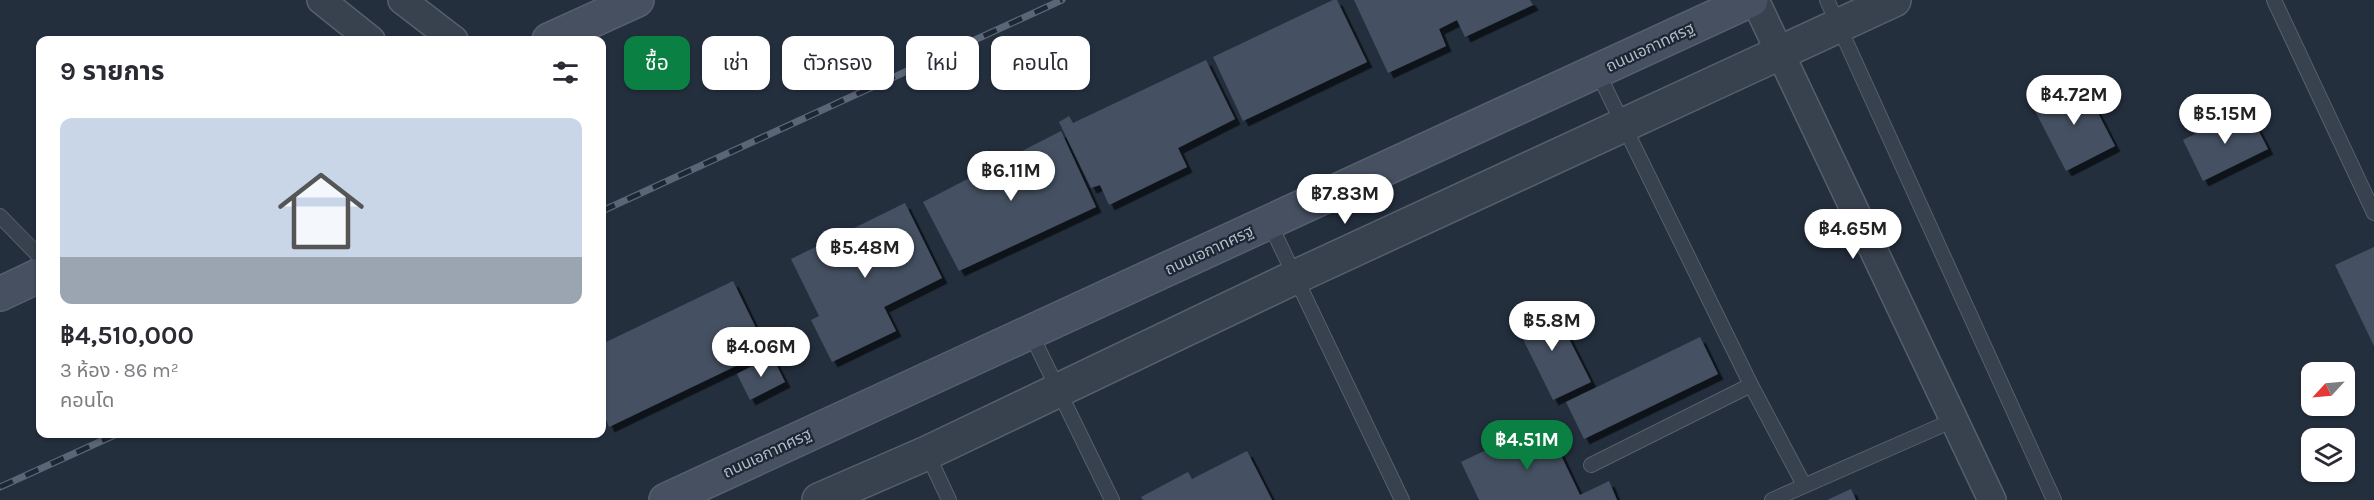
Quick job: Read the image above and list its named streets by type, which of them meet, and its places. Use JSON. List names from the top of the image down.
{
  "streets": {
    "main road": ["ถนนเอกาทศรฐ"]
  },
  "north": "bottom left",
  "page": {
    "chip": [
      "ซื้อ",
      "เช่า",
      "ตัวกรอง",
      "ใหม่",
      "คอนโด"
    ],
    "heading": "9 รายการ",
    "price": [
      "฿4.72M",
      "฿5.15M",
      "฿6.11M",
      "฿7.83M",
      "฿4.65M",
      "฿5.48M",
      "฿5.8M",
      "฿4.06M",
      "฿4.51M"
    ],
    "list": [
      {
        "name": "฿4,510,000",
        "note": "3 ห้อง · 86 m² · คอนโด"
      }
    ]
  }
}
